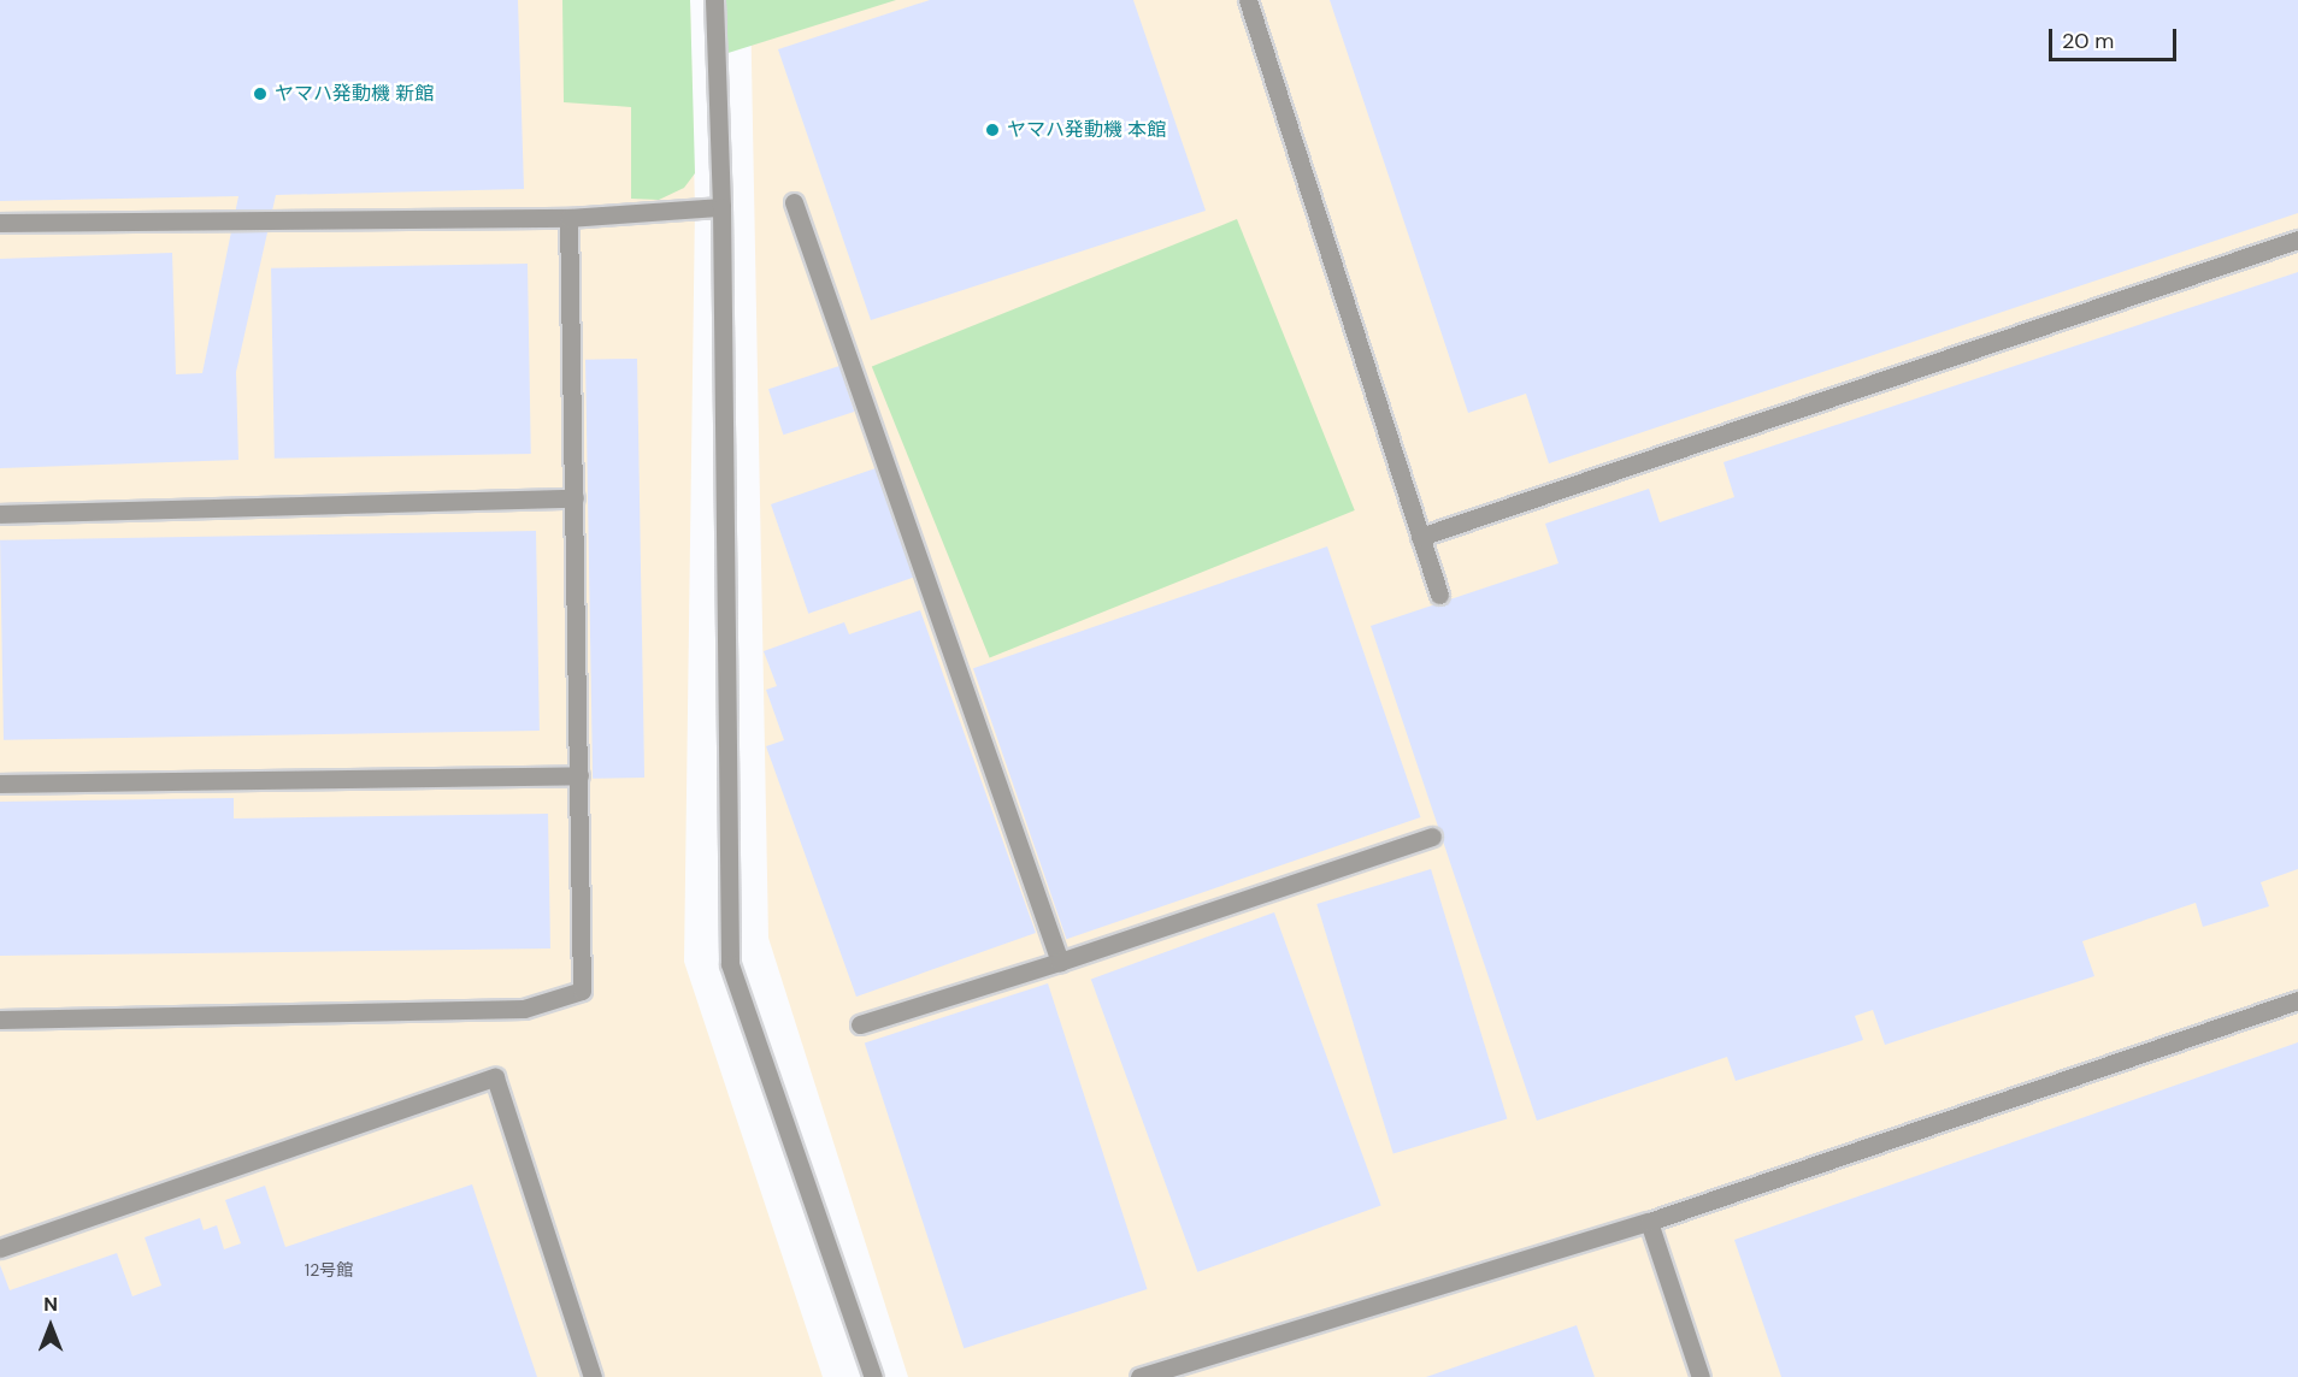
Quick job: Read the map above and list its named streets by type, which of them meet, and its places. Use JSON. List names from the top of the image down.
{
  "places": ["ヤマハ発動機 新館", "ヤマハ発動機 本館"],
  "house_numbers": ["12号館"],
  "scale_bar": "20 m",
  "north": "top"
}
